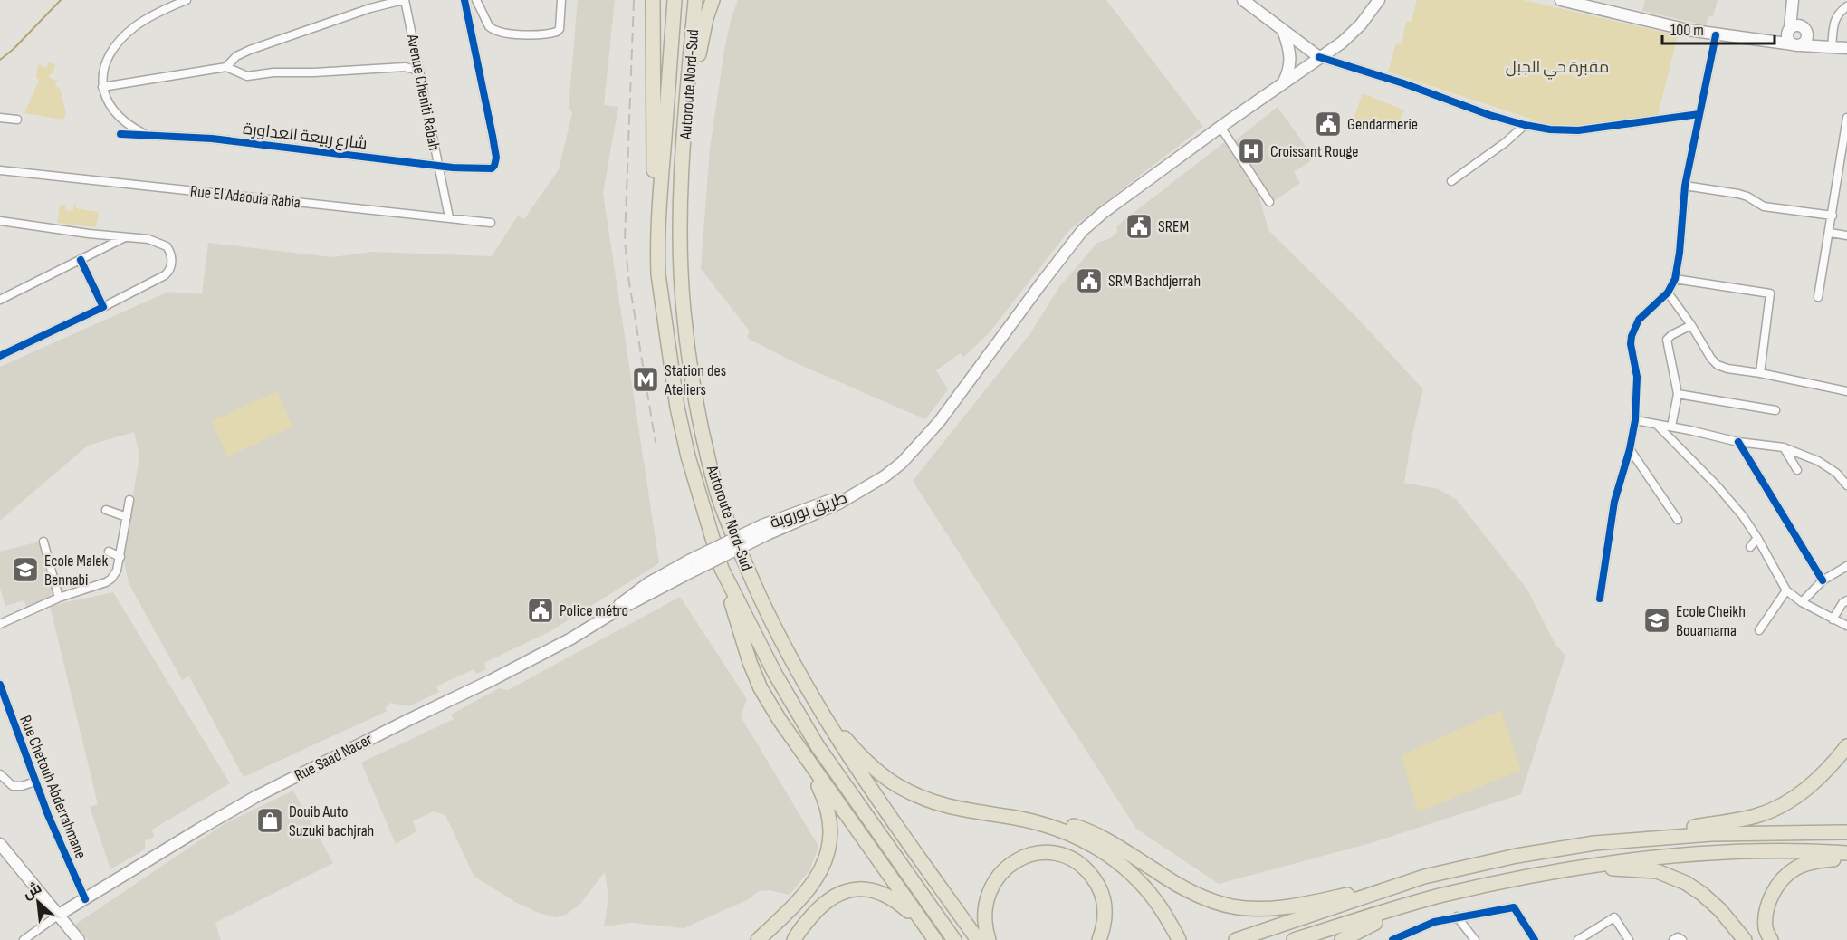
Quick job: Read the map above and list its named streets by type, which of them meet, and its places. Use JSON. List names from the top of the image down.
{
  "streets": {
    "highway": ["Autoroute Nord-Sud"],
    "main road": ["طريق بوروبة", "Rue Saad Nacer"],
    "street": [
      "Avenue Cheniti Rabah",
      "شارع ربيعة العداورة",
      "Rue El Adaouia Rabia",
      "Rue Chetouh Abderrahmane"
    ]
  },
  "crossings": [
    ["Avenue Cheniti Rabah", "شارع ربيعة العداورة"],
    ["Avenue Cheniti Rabah", "Rue El Adaouia Rabia"],
    ["طريق بوروبة", "Rue Saad Nacer"],
    ["Rue Saad Nacer", "Rue Chetouh Abderrahmane"]
  ],
  "parks": ["مقبرة حي الجبل"],
  "places": {
    "public building": [
      "Gendarmerie",
      "SREM",
      "SRM Bachdjerrah",
      "Police métro"
    ],
    "hospital": ["Croissant Rouge"],
    "metro station": ["Station des Ateliers"],
    "school or university": ["Ecole Malek Bennabi", "Ecole Cheikh Bouamama"],
    "shop": ["Douib Auto Suzuki bachjrah"]
  },
  "scale_bar": "100 m",
  "north": "top left"
}
